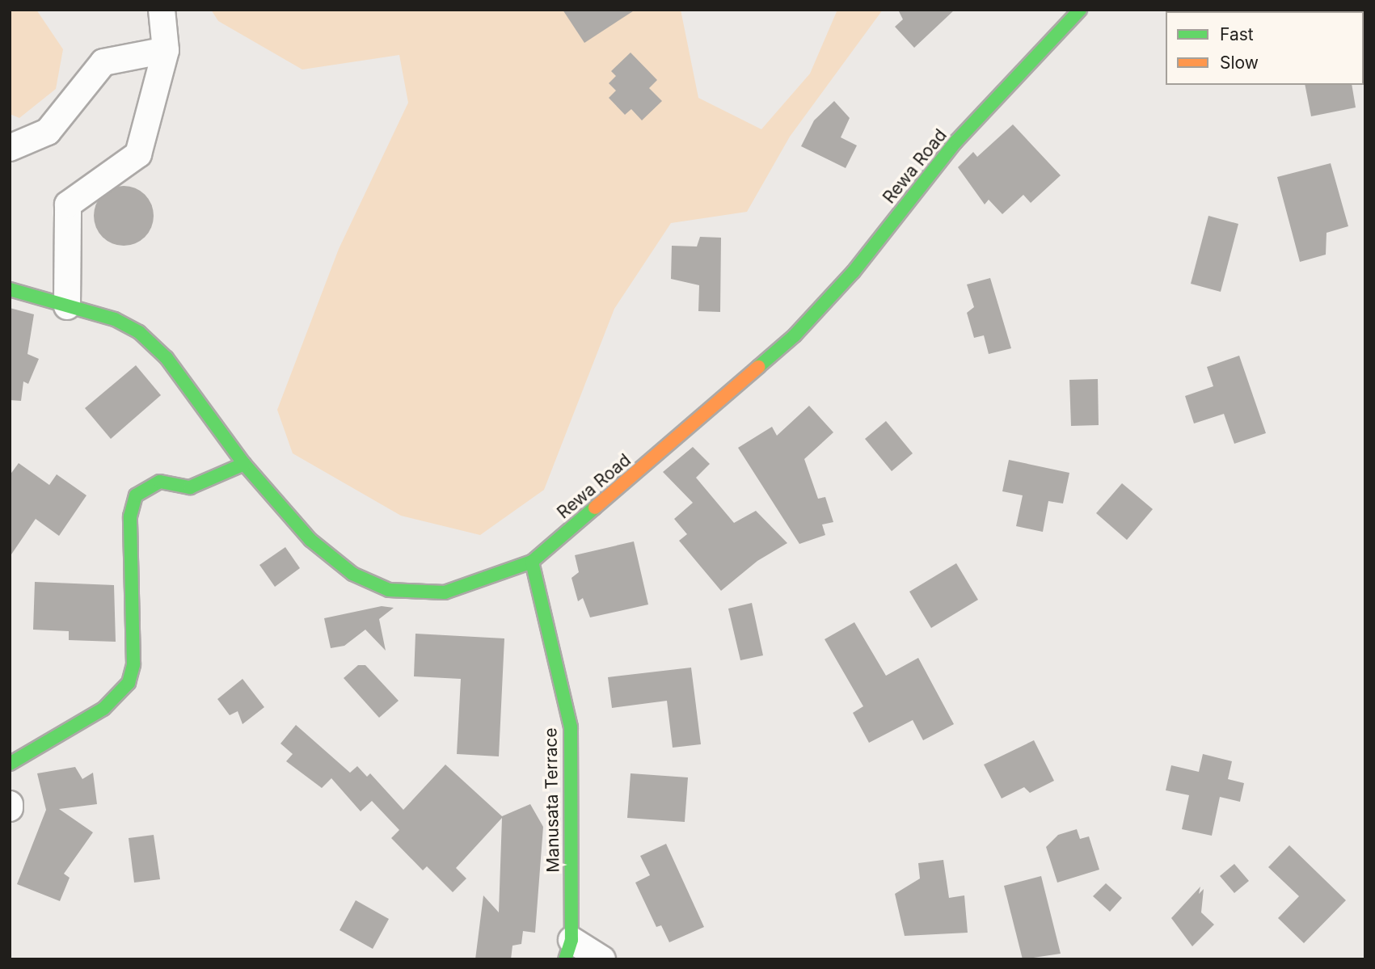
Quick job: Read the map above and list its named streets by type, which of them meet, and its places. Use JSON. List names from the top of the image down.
{
  "streets": {
    "street": ["Rewa Road", "Manusata Terrace"]
  },
  "crossings": [
    ["Rewa Road", "Manusata Terrace"]
  ],
  "legend": ["Fast", "Slow"]
}
